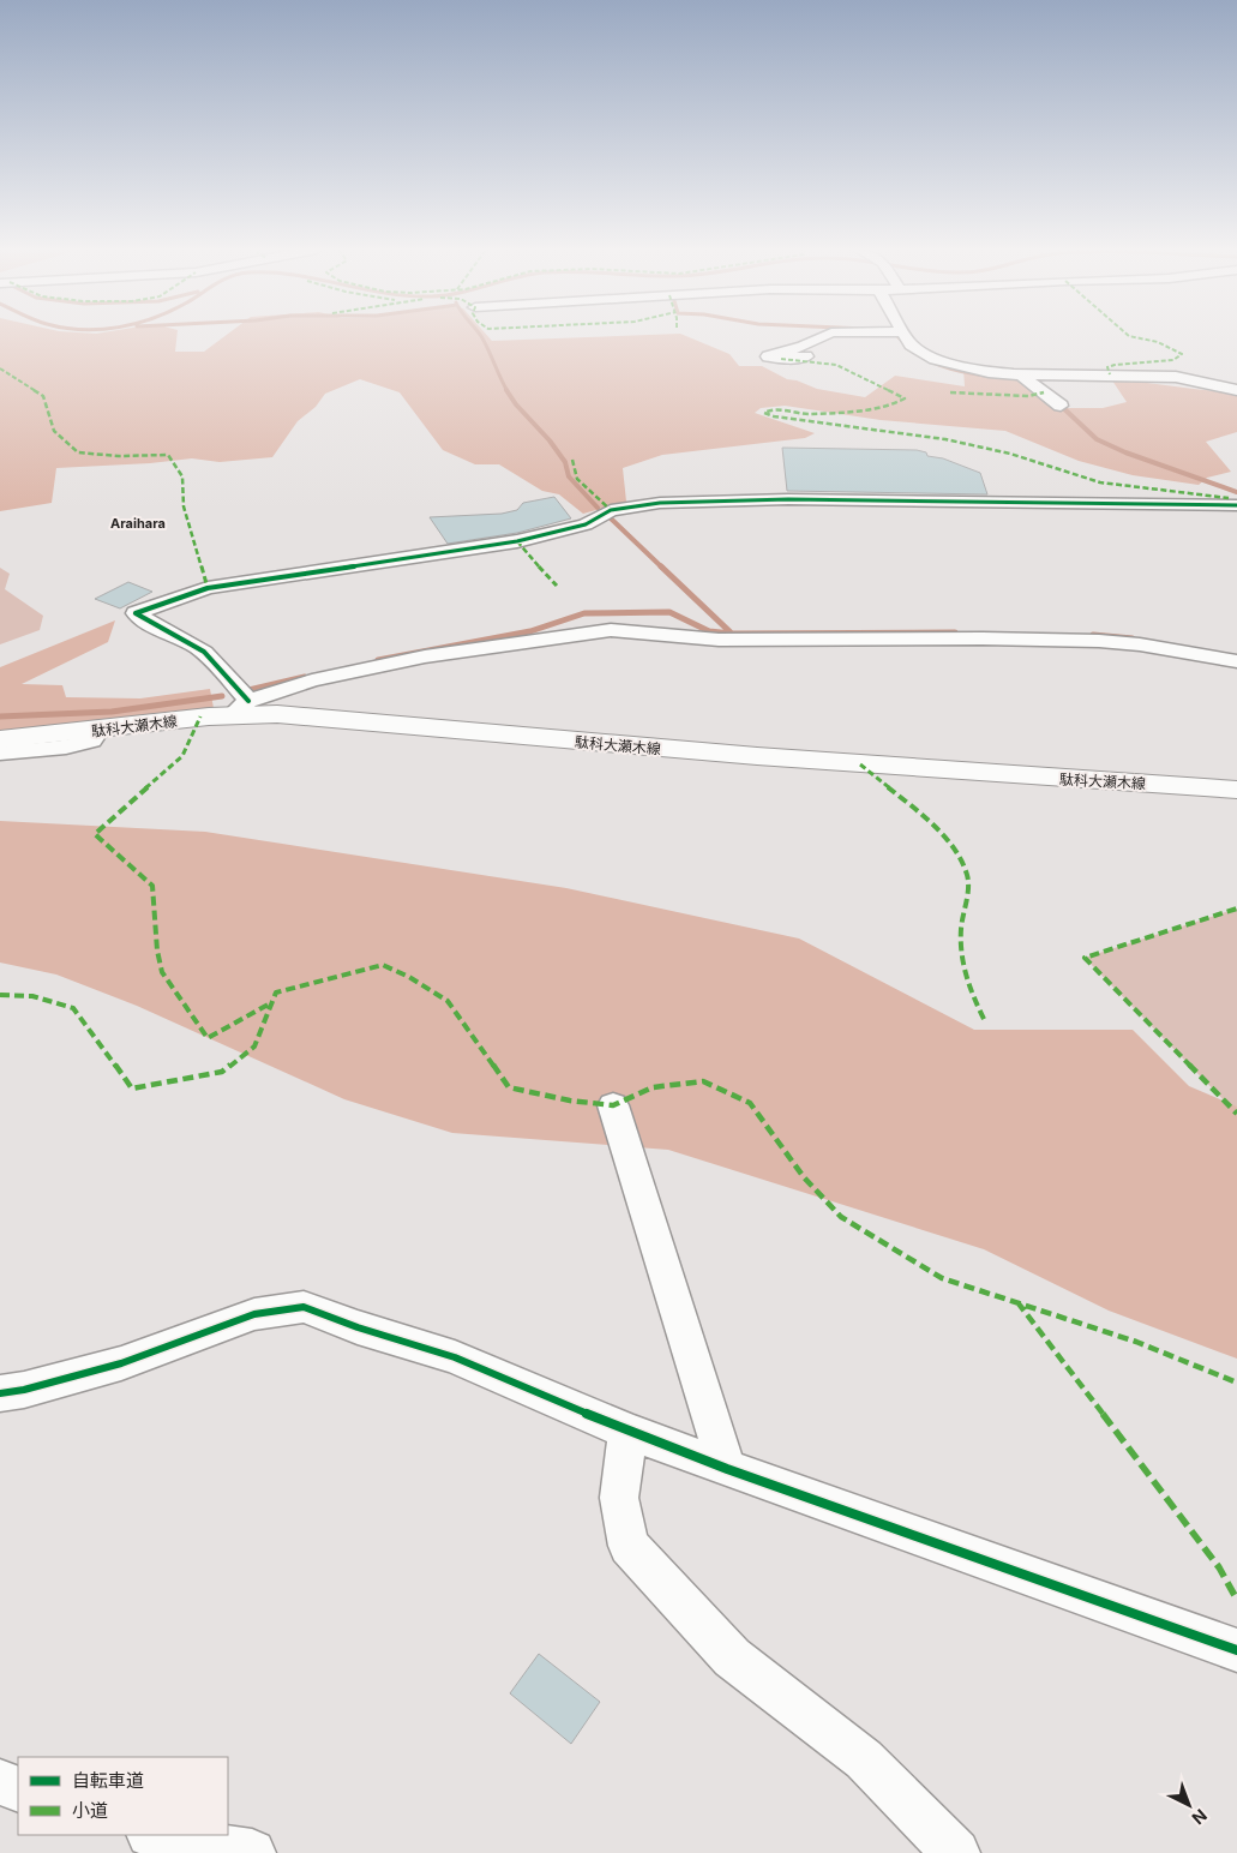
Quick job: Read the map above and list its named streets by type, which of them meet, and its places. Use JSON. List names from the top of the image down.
{
  "streets": {
    "main road": ["駄科大瀬木線"]
  },
  "districts": ["Araihara"],
  "legend": ["自転車道", "小道"],
  "north": "bottom right"
}
